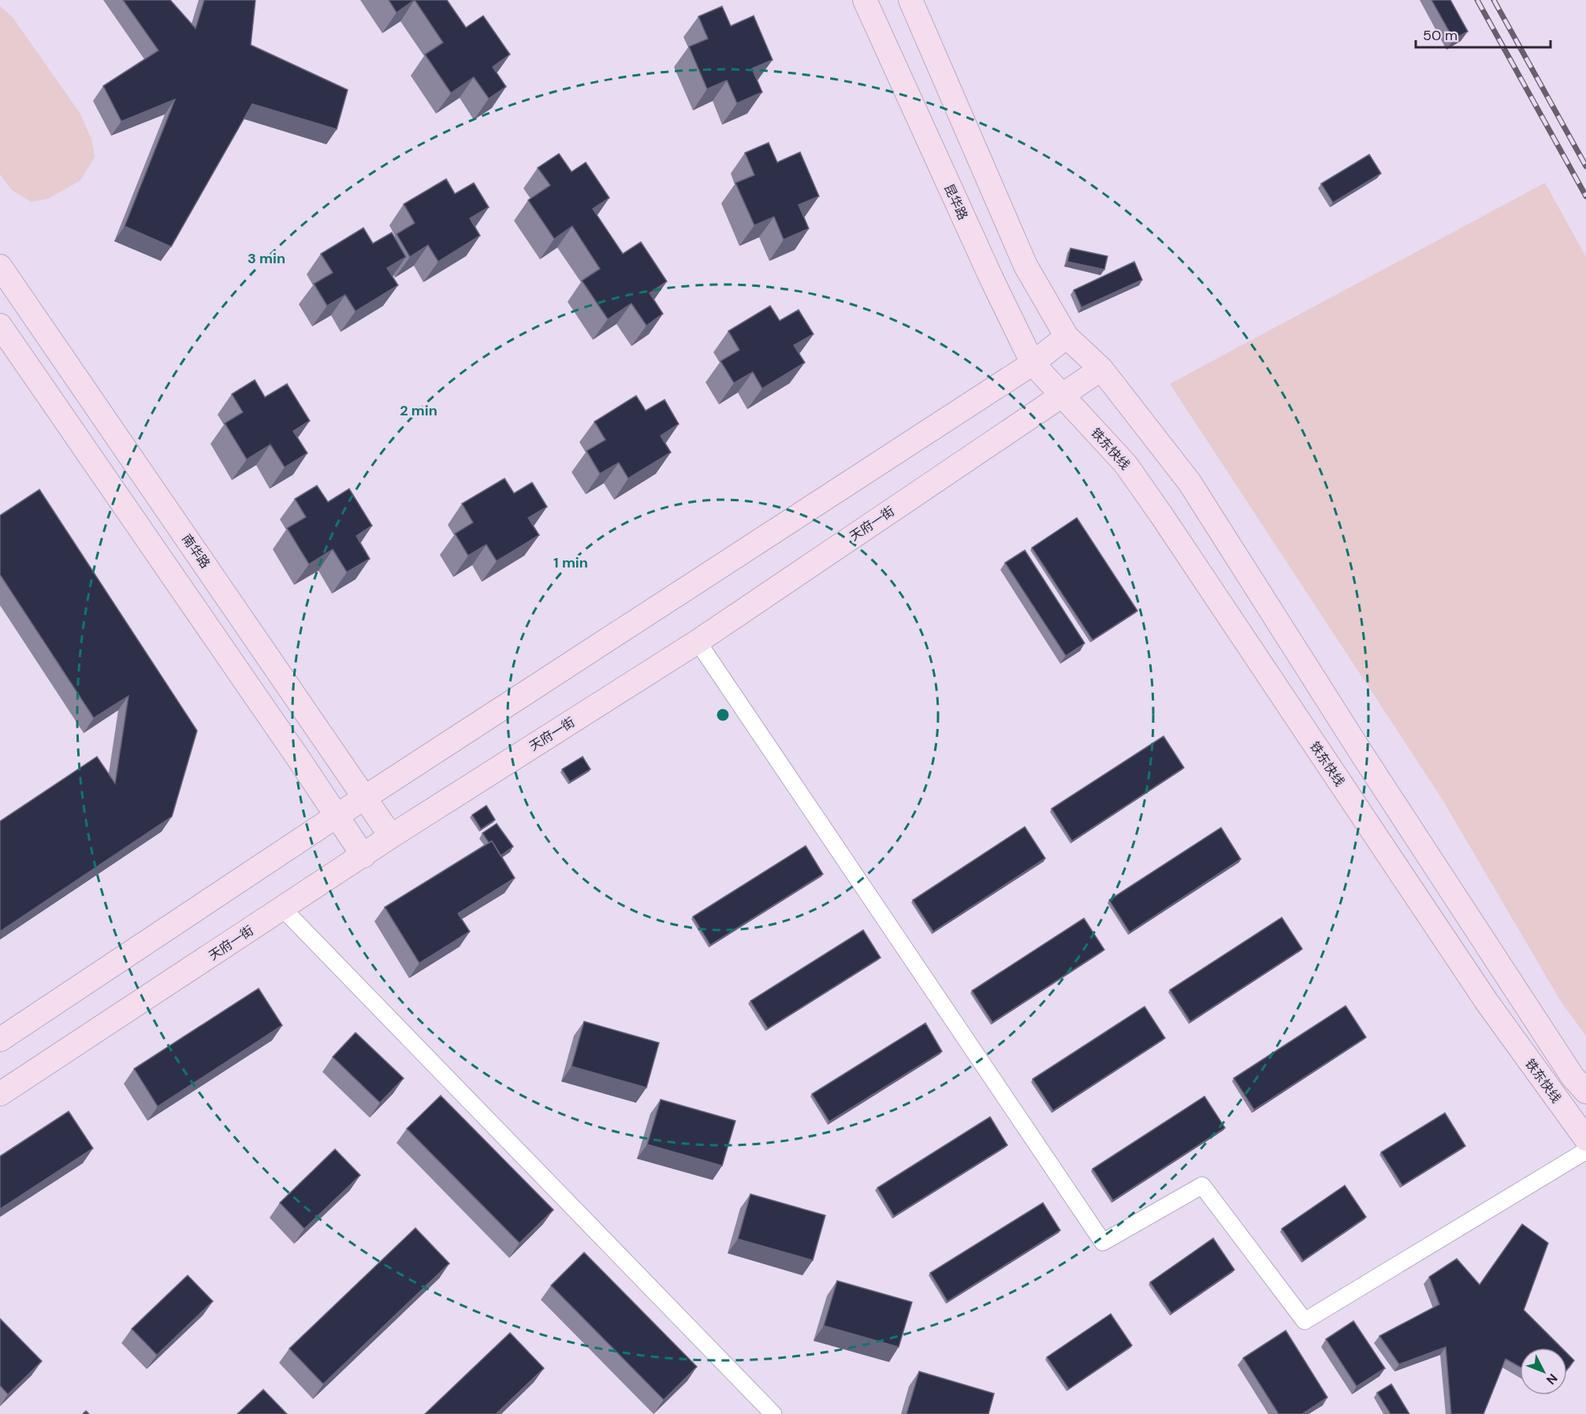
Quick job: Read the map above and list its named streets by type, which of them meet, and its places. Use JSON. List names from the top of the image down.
{
  "streets": {
    "main road": [
      "昆华路",
      "铁东快线",
      "天府一街",
      "南华路"
    ]
  },
  "crossings": [
    ["昆华路", "铁东快线"],
    ["昆华路", "天府一街"],
    ["铁东快线", "天府一街"],
    ["天府一街", "南华路"]
  ],
  "scale_bar": "50 m",
  "north": "bottom right",
  "rings": ["3 min", "2 min", "1 min"]
}
